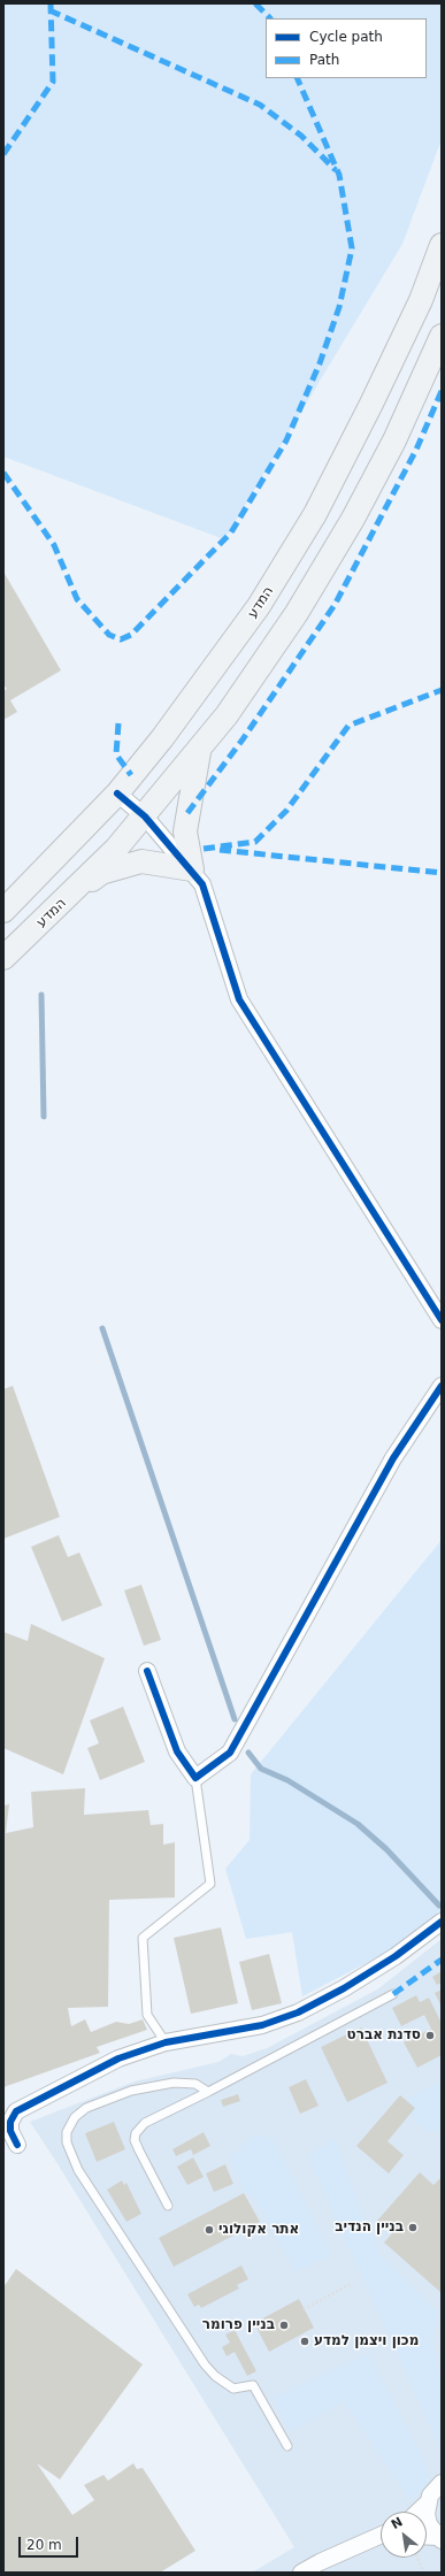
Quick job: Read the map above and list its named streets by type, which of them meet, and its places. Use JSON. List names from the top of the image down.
{
  "streets": {
    "main road": ["המדע"]
  },
  "places": [
    "סדנת אברט",
    "בניין הנדיב",
    "אתר אקולוגי",
    "בניין פרומר",
    "מכון ויצמן למדע"
  ],
  "legend": ["Cycle path", "Path"],
  "scale_bar": "20 m",
  "north": "top left"
}
